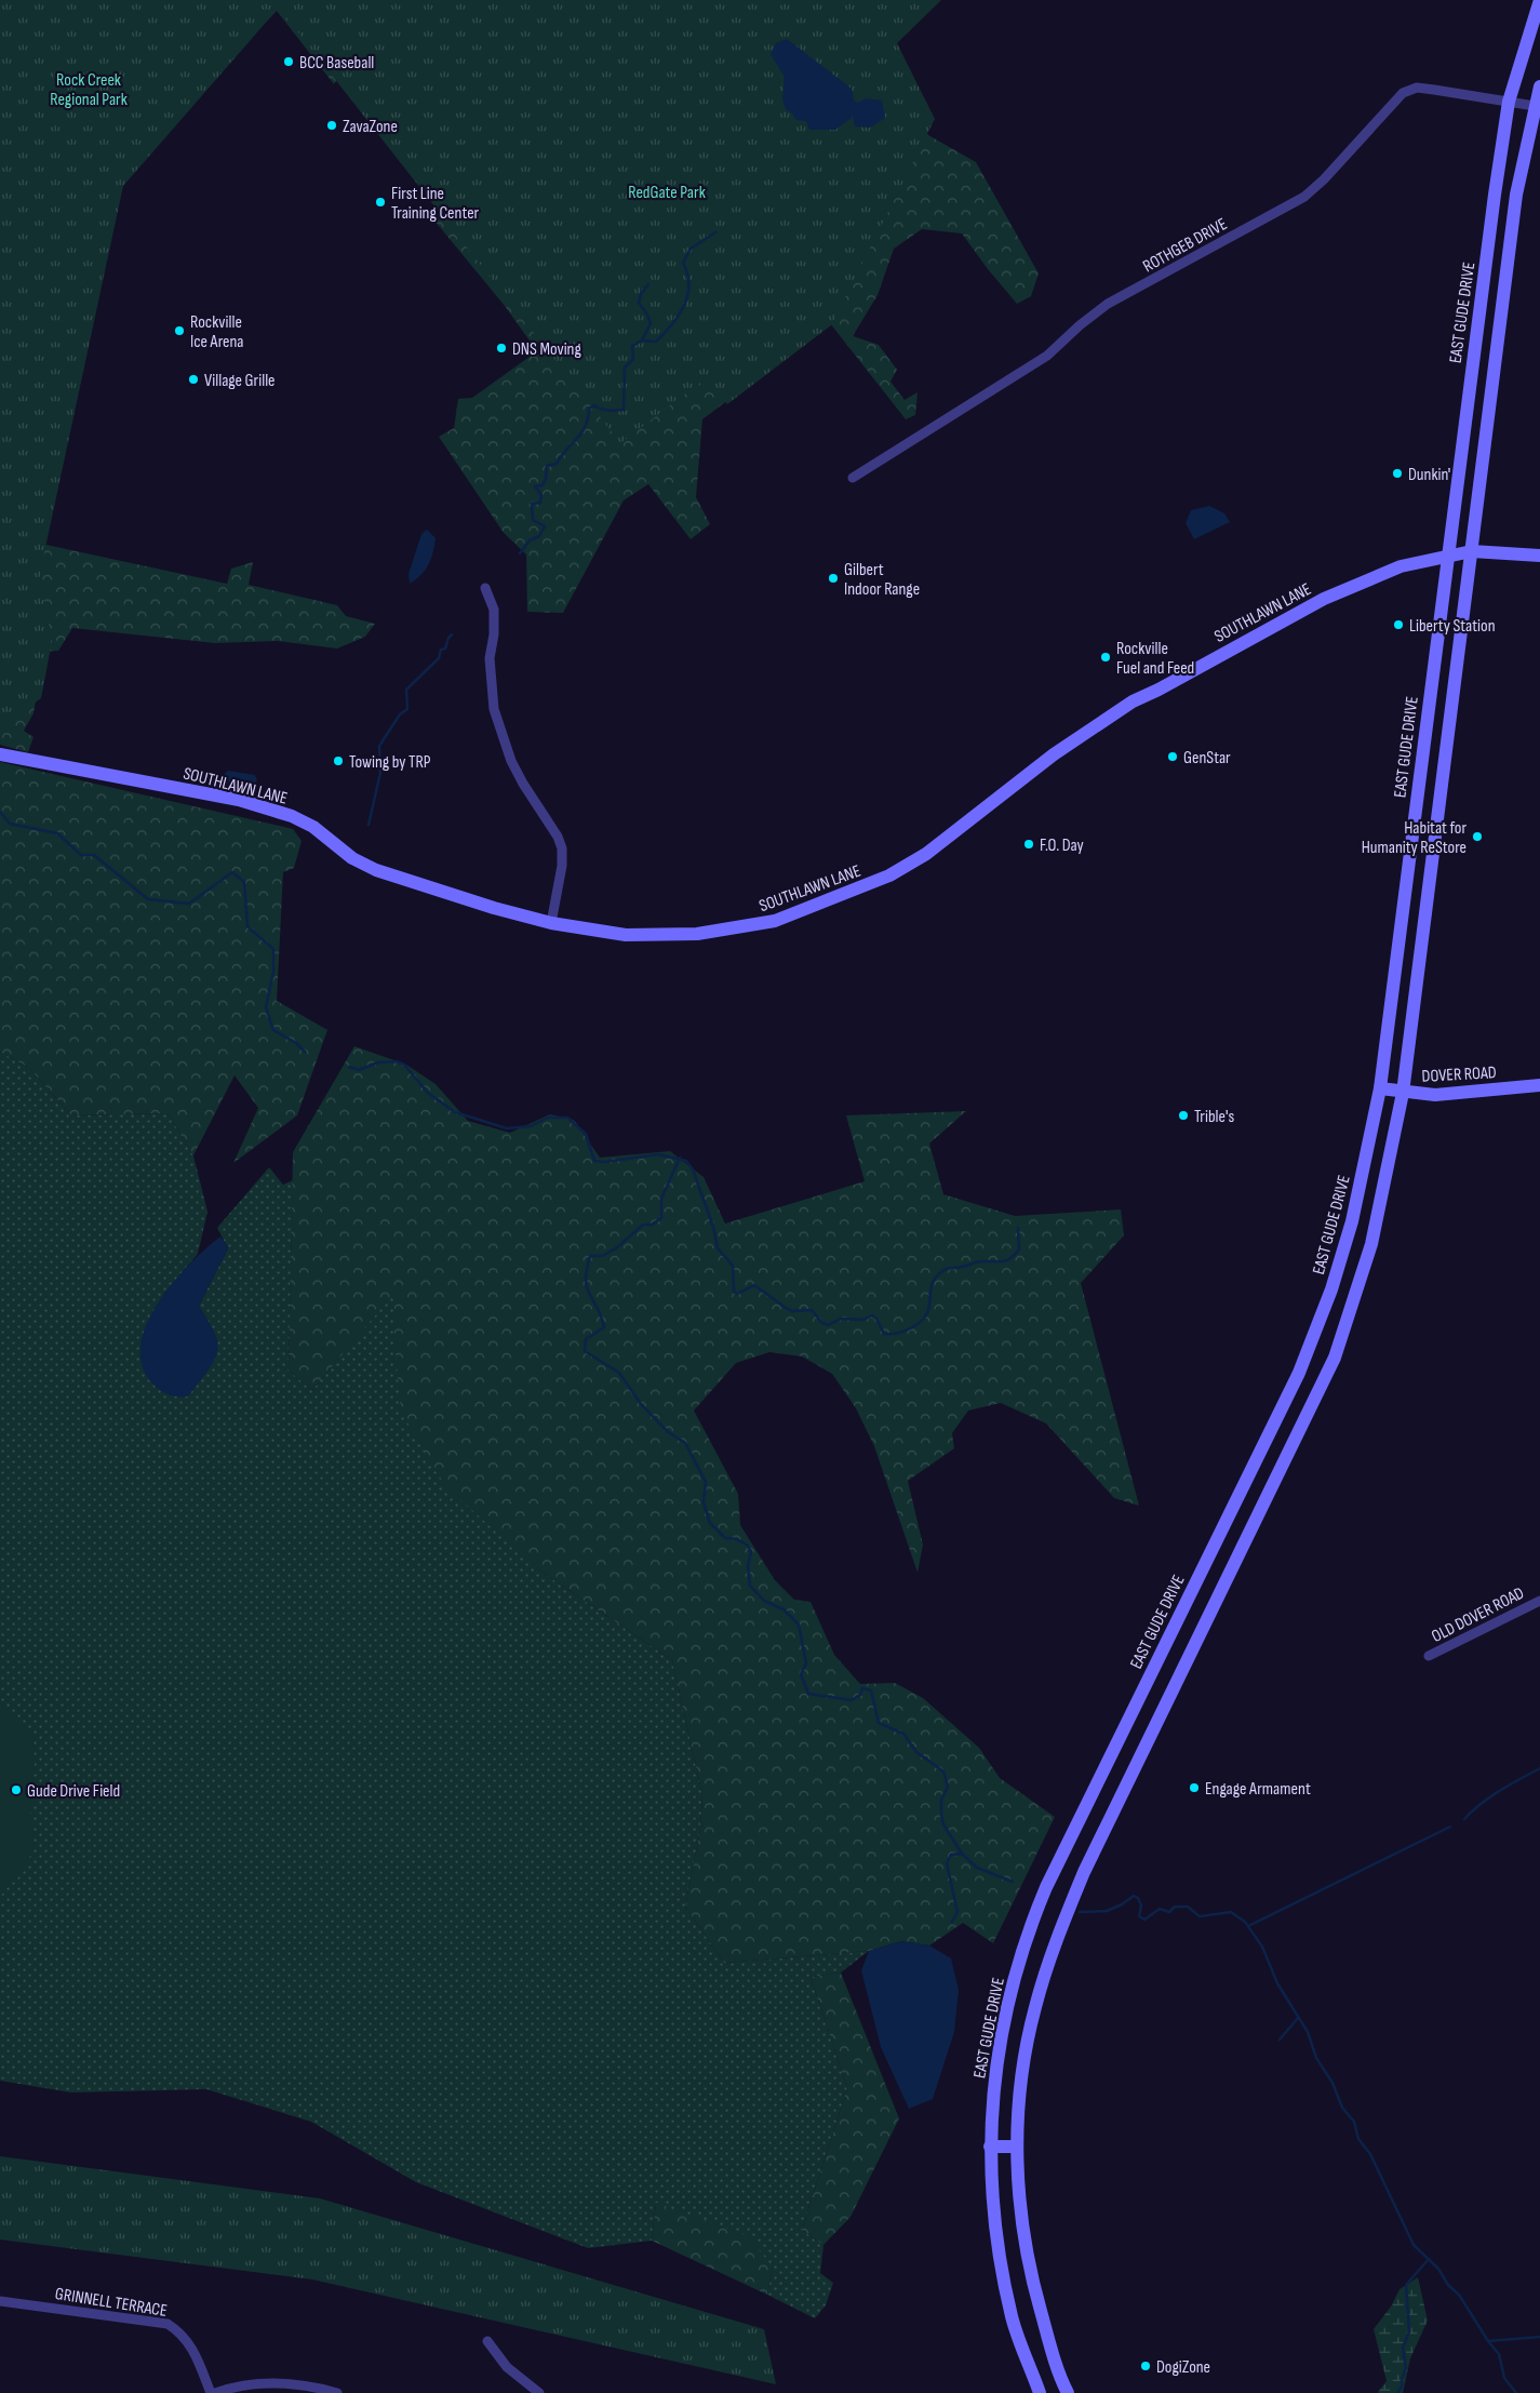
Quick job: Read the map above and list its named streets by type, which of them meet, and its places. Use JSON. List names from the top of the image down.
{
  "streets": {
    "main road": ["EAST GUDE DRIVE", "SOUTHLAWN LANE", "DOVER ROAD"],
    "street": ["ROTHGEB DRIVE", "OLD DOVER ROAD", "GRINNELL TERRACE"]
  },
  "crossings": [
    ["ROTHGEB DRIVE", "EAST GUDE DRIVE"],
    ["EAST GUDE DRIVE", "SOUTHLAWN LANE"],
    ["EAST GUDE DRIVE", "DOVER ROAD"]
  ],
  "parks": ["Rock Creek Regional Park", "RedGate Park"],
  "places": [
    "BCC Baseball",
    "ZavaZone",
    "First Line Training Center",
    "Rockville Ice Arena",
    "DNS Moving",
    "Village Grille",
    "Dunkin'",
    "Gilbert Indoor Range",
    "Liberty Station",
    "Rockville Fuel and Feed",
    "GenStar",
    "Towing by TRP",
    "Habitat for Humanity ReStore",
    "F.O. Day",
    "Trible's",
    "Engage Armament",
    "Gude Drive Field",
    "DogiZone"
  ]
}
